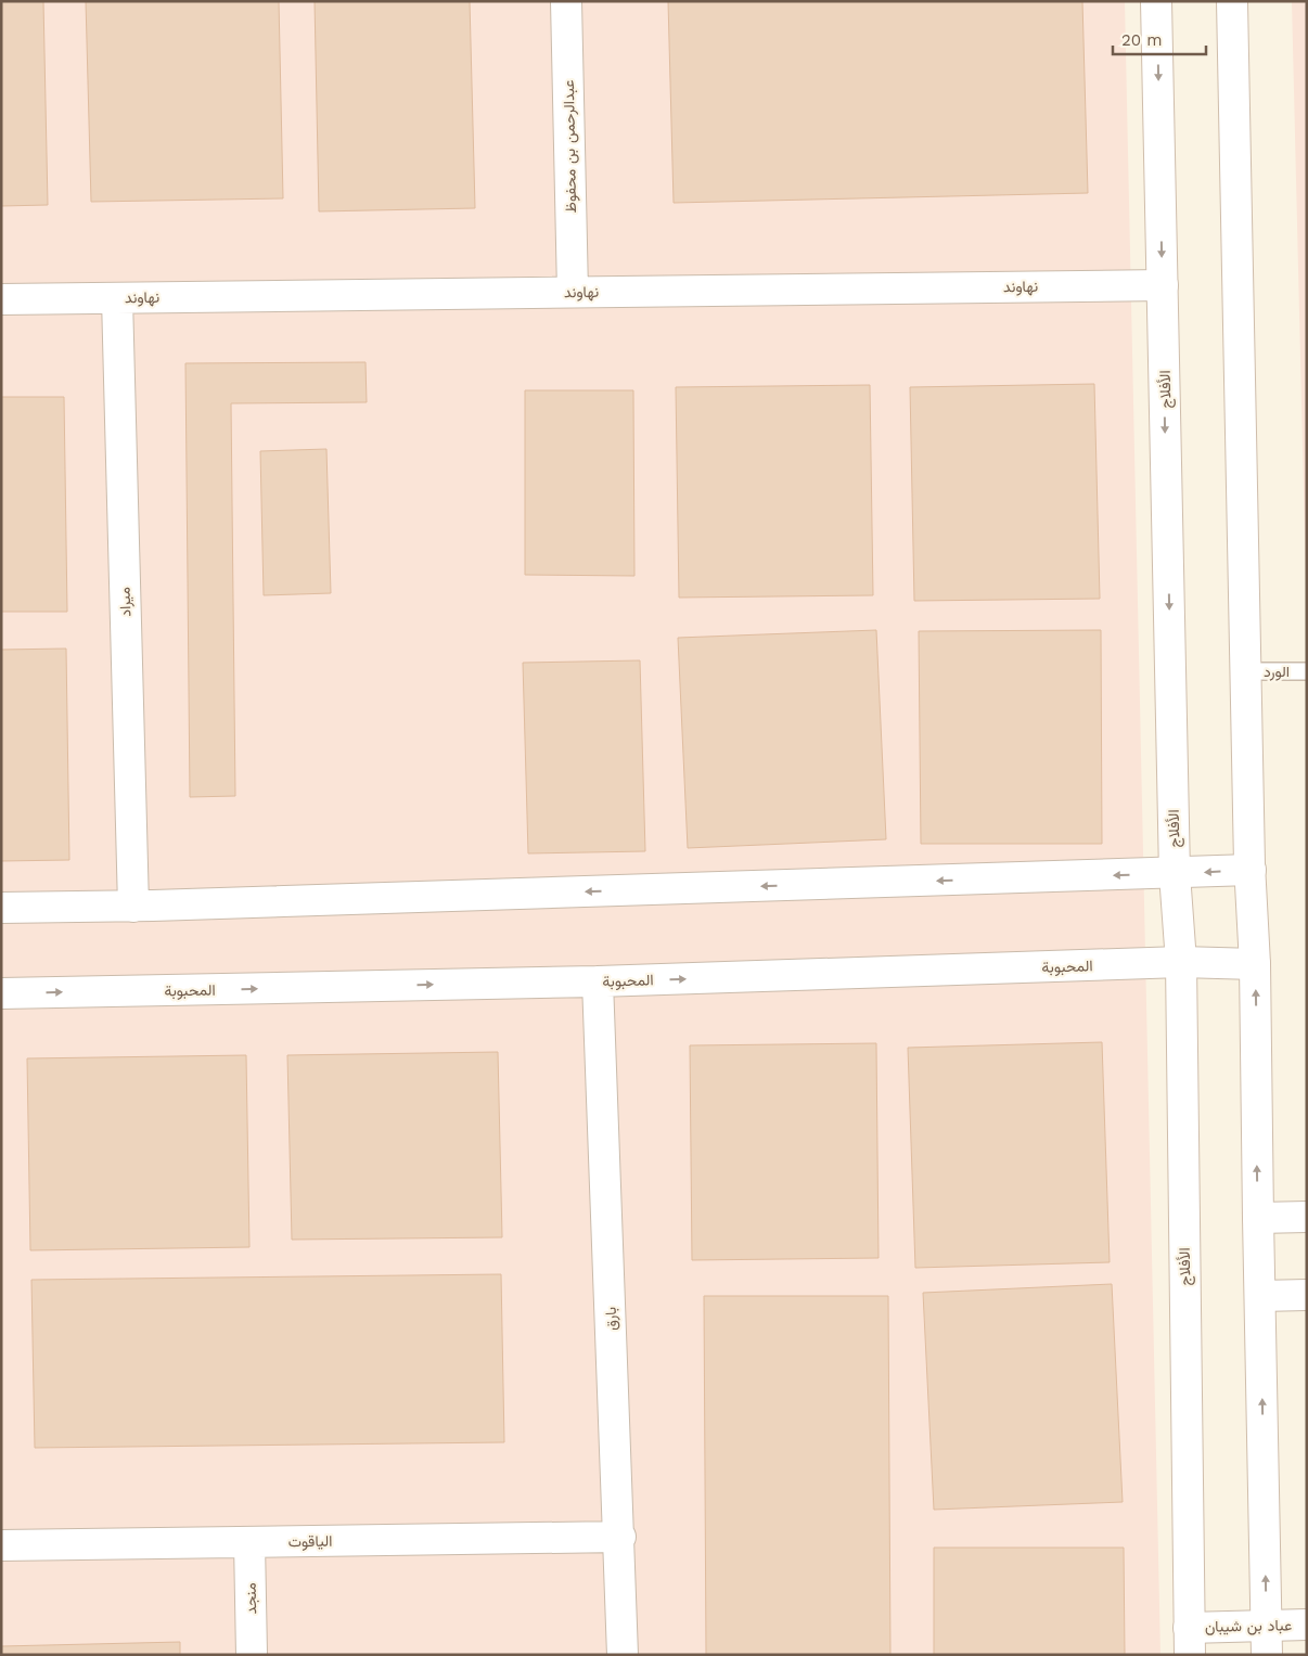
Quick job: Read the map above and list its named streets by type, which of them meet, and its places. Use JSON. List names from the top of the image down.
{
  "streets": {
    "street": [
      "عبدالرحمن بن محفوظ",
      "نهاوند",
      "الأفلاج",
      "ميراد",
      "المحبوبة",
      "بارق",
      "الياقوت",
      "منجد",
      "عباد بن شيبان"
    ],
    "lane": ["الورد"]
  },
  "crossings": [
    ["عبدالرحمن بن محفوظ", "نهاوند"],
    ["نهاوند", "الأفلاج"],
    ["نهاوند", "ميراد"],
    ["الأفلاج", "المحبوبة"],
    ["الأفلاج", "عباد بن شيبان"],
    ["المحبوبة", "بارق"],
    ["بارق", "الياقوت"],
    ["الياقوت", "منجد"]
  ],
  "scale_bar": "20 m"
}
